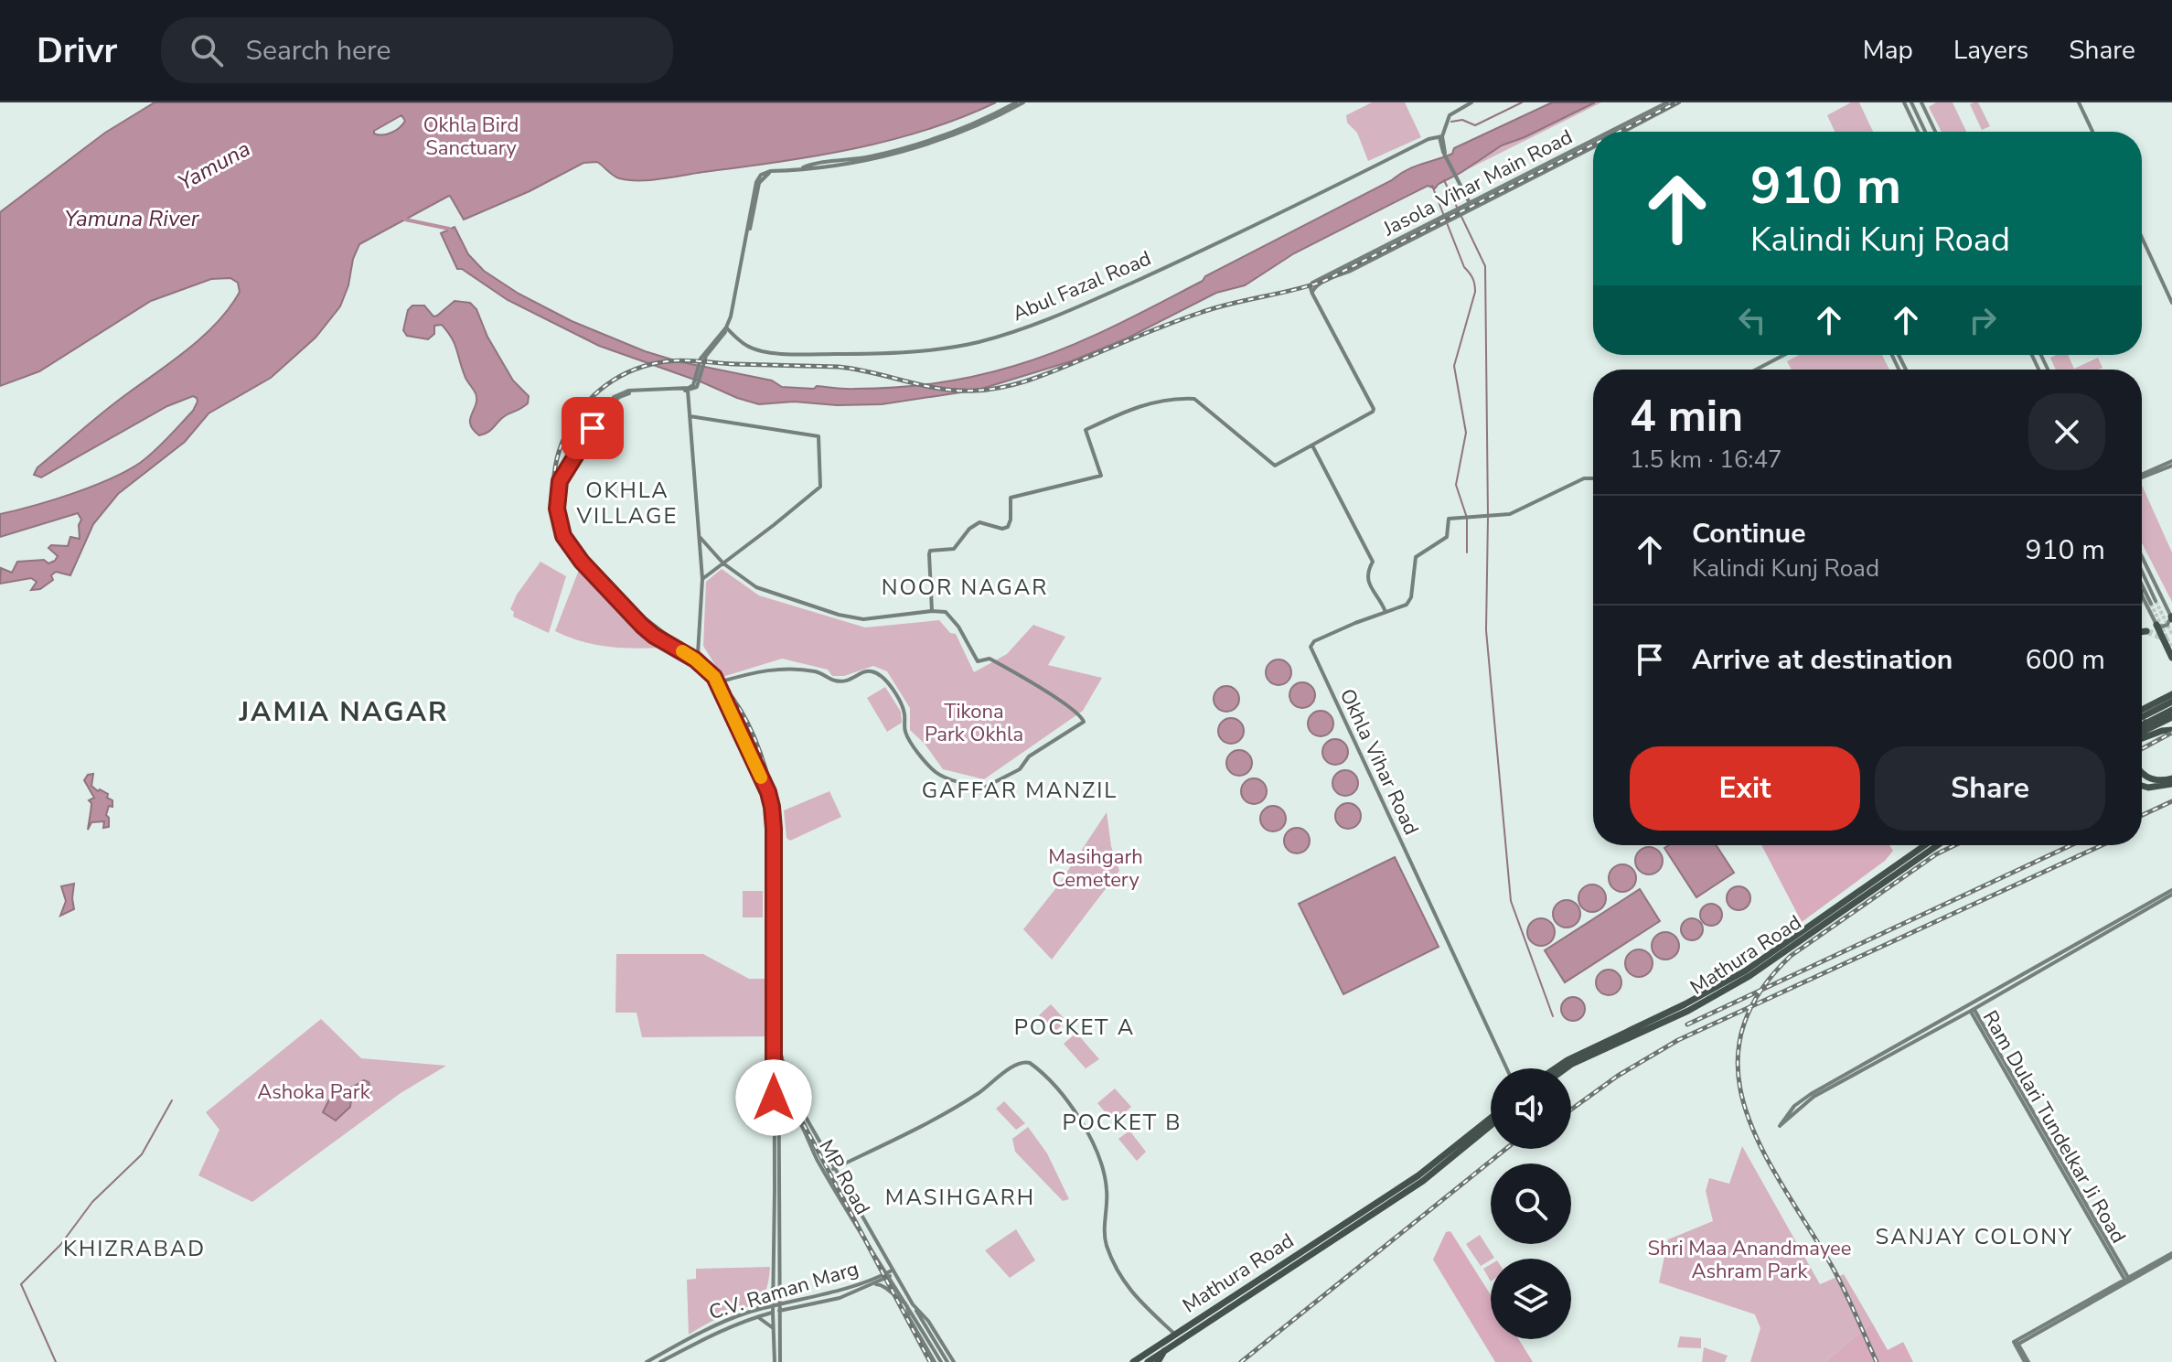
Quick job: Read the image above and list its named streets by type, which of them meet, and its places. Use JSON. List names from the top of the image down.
{
  "streets": {
    "highway": ["Mathura Road"],
    "street": [
      "Jasola Vihar Main Road",
      "Abul Fazal Road",
      "Okhla Vihar Road",
      "Ram Dulari Tundelkar Ji Road",
      "MP Road",
      "C.V. Raman Marg"
    ]
  },
  "crossings": [
    ["MP Road", "C.V. Raman Marg"]
  ],
  "districts": [
    "OKHLA VILLAGE",
    "NOOR NAGAR",
    "JAMIA NAGAR",
    "GAFFAR MANZIL",
    "POCKET A",
    "POCKET B",
    "MASIHGARH",
    "SANJAY COLONY",
    "KHIZRABAD"
  ],
  "water": ["Yamuna", "Yamuna River"],
  "parks": [
    "Okhla Bird Sanctuary",
    "Tikona Park Okhla",
    "Masihgarh Cemetery",
    "Ashoka Park",
    "Shri Maa Anandmayee Ashram Park"
  ],
  "page": {
    "header": "Drivr",
    "search": "Search here",
    "nav": ["Map", "Layers", "Share"],
    "turn": ["910 m", "Kalindi Kunj Road"],
    "heading": ["4 min", "1.5 km · 16:47"],
    "list": [
      {
        "name": "Continue",
        "note": "Kalindi Kunj Road",
        "value": "910 m"
      },
      {
        "name": "Arrive at destination",
        "value": "600 m"
      }
    ],
    "buttons": ["Exit", "Share"]
  }
}
